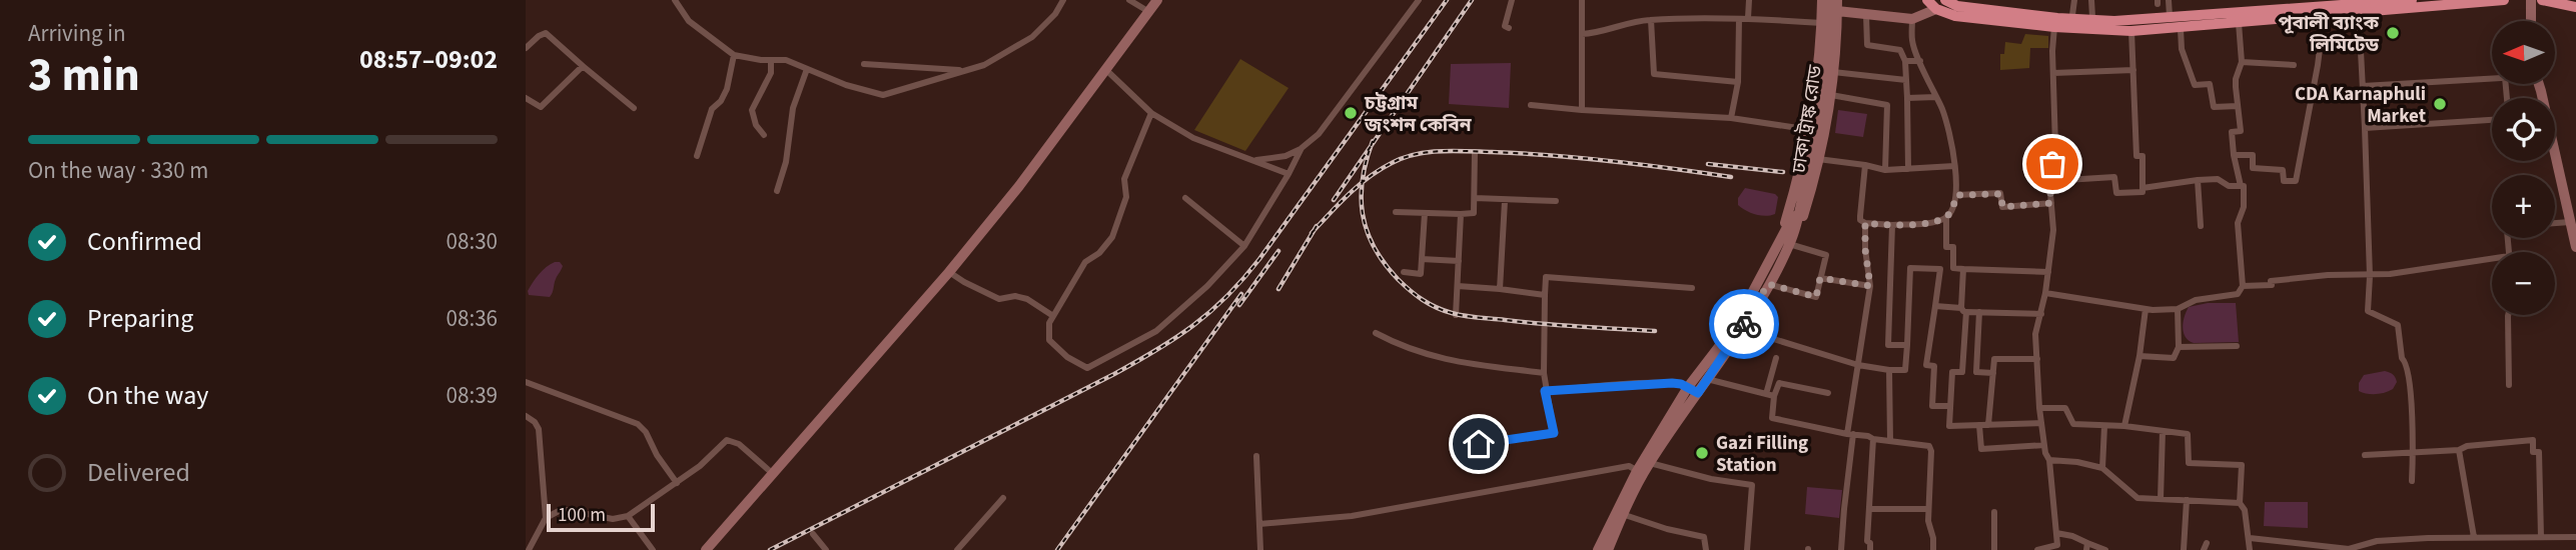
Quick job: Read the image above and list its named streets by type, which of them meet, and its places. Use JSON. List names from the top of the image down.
{
  "streets": {
    "main road": ["ঢাকা ট্রাঙ্ক রোড"]
  },
  "places": [
    "পূবালী ব্যাংক লিমিটেড",
    "CDA Karnaphuli Market",
    "চট্টগ্রাম জংশন কেবিন",
    "Gazi Filling Station"
  ],
  "scale_bar": "100 m",
  "north": "left",
  "page": {
    "heading": ["3 min", "Arriving in", "08:57–09:02"],
    "map_buttons": ["+", "−"],
    "bar": "On the way · 330 m",
    "list": [
      ["Confirmed", "08:30"],
      ["Preparing", "08:36"],
      ["On the way", "08:39"],
      "Delivered"
    ],
    "scale": "100 m"
  }
}
